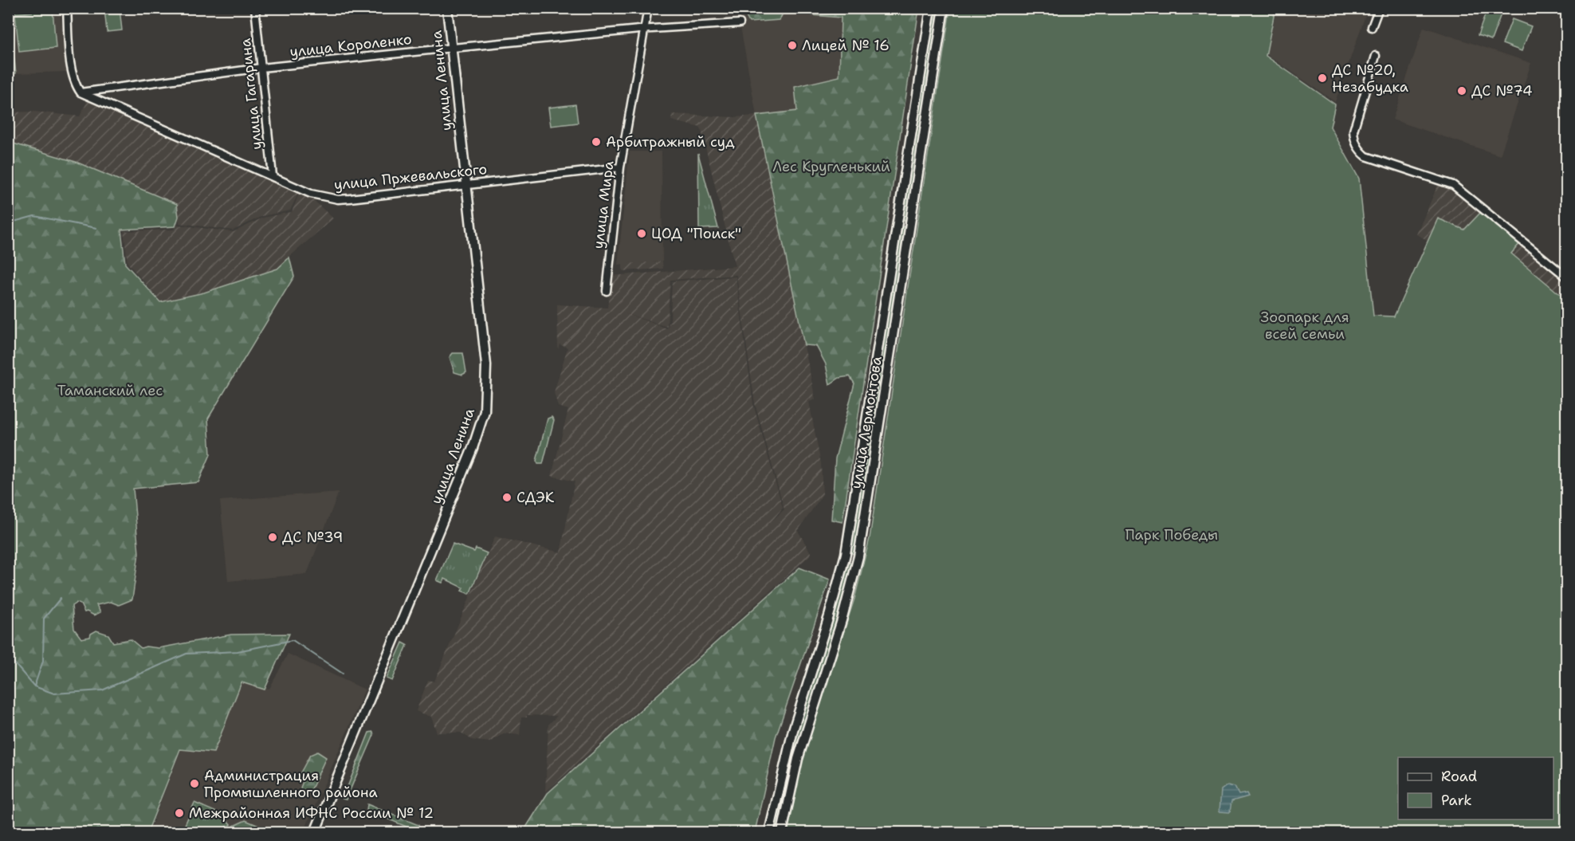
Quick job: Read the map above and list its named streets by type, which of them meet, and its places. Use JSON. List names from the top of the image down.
{
  "streets": {
    "main road": ["улица Ленина", "улица Лермонтова"],
    "street": [
      "улица Короленко",
      "улица Гагарина",
      "улица Пржевальского",
      "улица Мира"
    ]
  },
  "crossings": [
    ["улица Короленко", "улица Ленина"],
    ["улица Короленко", "улица Гагарина"],
    ["улица Короленко", "улица Пржевальского"],
    ["улица Короленко", "улица Мира"],
    ["улица Ленина", "улица Пржевальского"],
    ["улица Гагарина", "улица Пржевальского"],
    ["улица Пржевальского", "улица Мира"]
  ],
  "parks": [
    "Лес Кругленький",
    "Зоопарк для всей семьи",
    "Таманский лес",
    "Парк Победы"
  ],
  "places": [
    "Лицей № 16",
    "ДС №20, Незабудка",
    "ДС №74",
    "Арбитражный суд",
    "ЦОД \"Поиск\"",
    "СДЭК",
    "ДС №39",
    "Администрация Промышленного района",
    "Межрайонная ИФНС России № 12"
  ],
  "legend": ["Road", "Park"]
}
